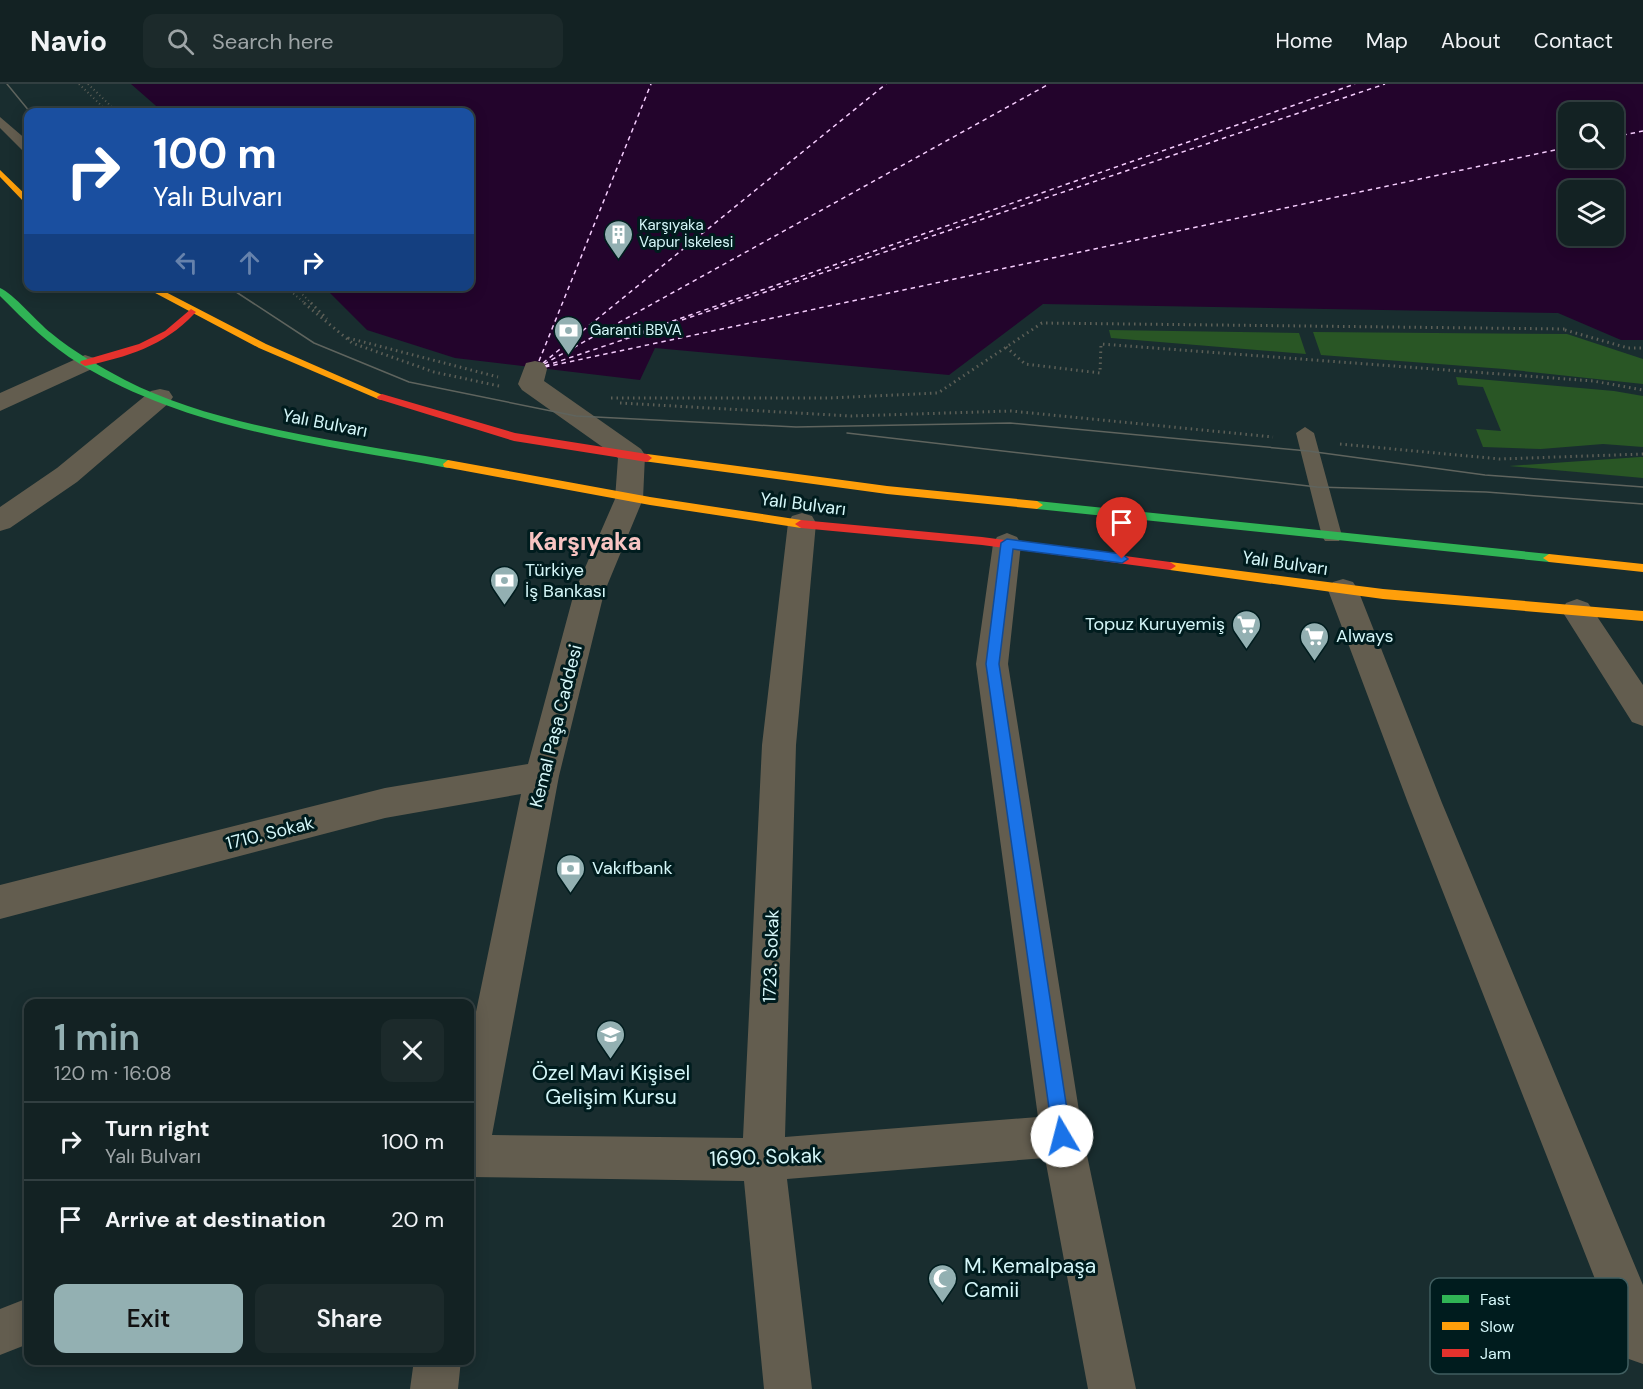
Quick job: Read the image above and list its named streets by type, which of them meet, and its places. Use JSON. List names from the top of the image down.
{
  "streets": {
    "main road": ["Yalı Bulvarı"],
    "street": [
      "Kemal Paşa Caddesi",
      "1710. Sokak",
      "1723. Sokak",
      "1690. Sokak"
    ]
  },
  "crossings": [
    ["Yalı Bulvarı", "Kemal Paşa Caddesi"],
    ["Yalı Bulvarı", "1723. Sokak"],
    ["Kemal Paşa Caddesi", "1710. Sokak"],
    ["1723. Sokak", "1690. Sokak"]
  ],
  "districts": ["Karşıyaka"],
  "places": {
    "building": ["Karşıyaka Vapur İskelesi"],
    "bank": ["Garanti BBVA", "Türkiye İş Bankası", "Vakıfbank"],
    "supermarket": ["Topuz Kuruyemiş", "Always"],
    "school or university": ["Özel Mavi Kişisel Gelişim Kursu"],
    "mosque": ["M. Kemalpaşa Camii"]
  },
  "legend": ["Fast", "Slow", "Jam"],
  "page": {
    "header": "Navio",
    "search": "Search here",
    "nav": [
      "Home",
      "Map",
      "About",
      "Contact"
    ],
    "turn": ["100 m", "Yalı Bulvarı"],
    "heading": ["1 min", "120 m · 16:08"],
    "list": [
      {
        "name": "Turn right",
        "note": "Yalı Bulvarı",
        "value": "100 m"
      },
      {
        "name": "Arrive at destination",
        "value": "20 m"
      }
    ],
    "buttons": ["Exit", "Share"]
  }
}
